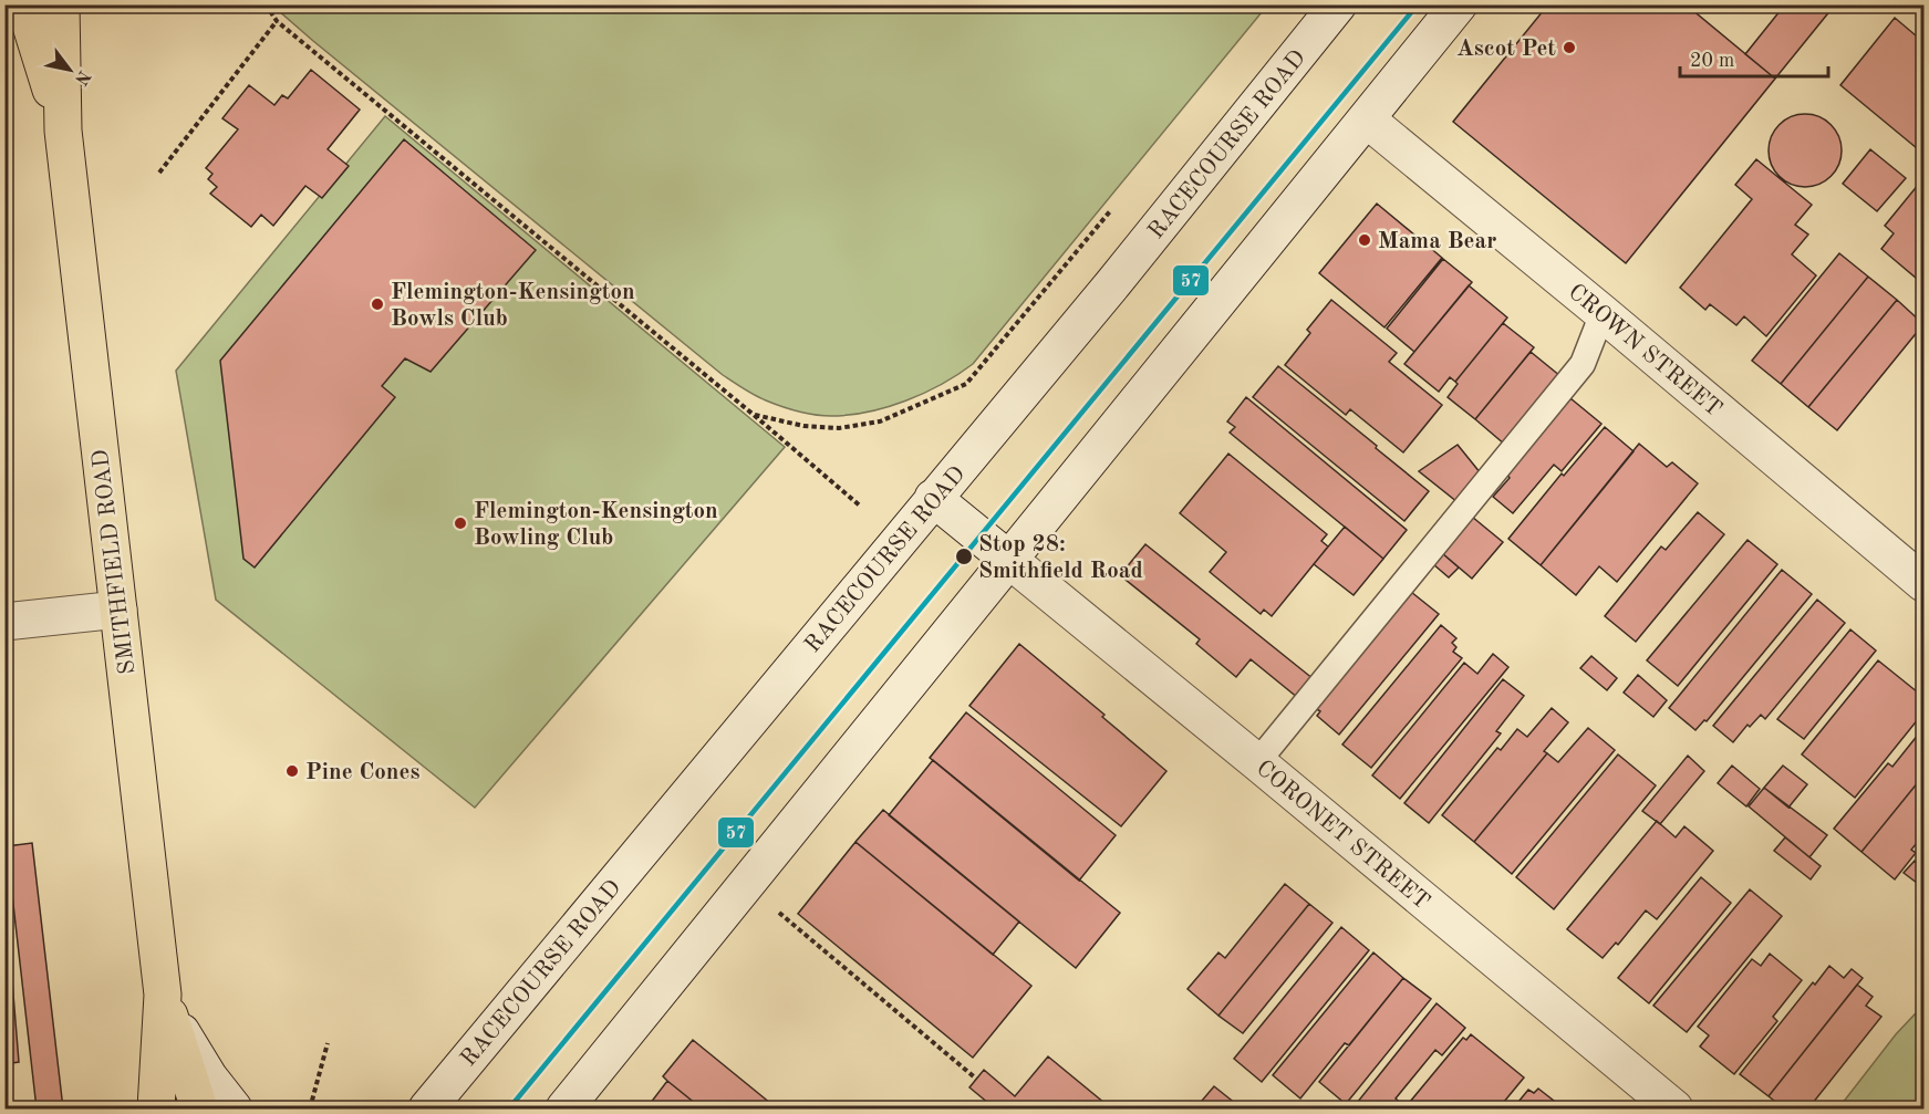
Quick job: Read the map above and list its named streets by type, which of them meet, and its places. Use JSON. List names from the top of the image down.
{
  "streets": {
    "highway": ["SMITHFIELD ROAD"],
    "main road": ["RACECOURSE ROAD", "CROWN STREET", "CORONET STREET"]
  },
  "crossings": [
    ["RACECOURSE ROAD", "CORONET STREET"]
  ],
  "places": [
    "Ascot Pet",
    "Mama Bear",
    "Flemington-Kensington Bowls Club",
    "Flemington-Kensington Bowling Club",
    "Stop 28: Smithfield Road",
    "Pine Cones"
  ],
  "lines": ["transit line 57"],
  "scale_bar": "20 m",
  "north": "bottom right"
}
